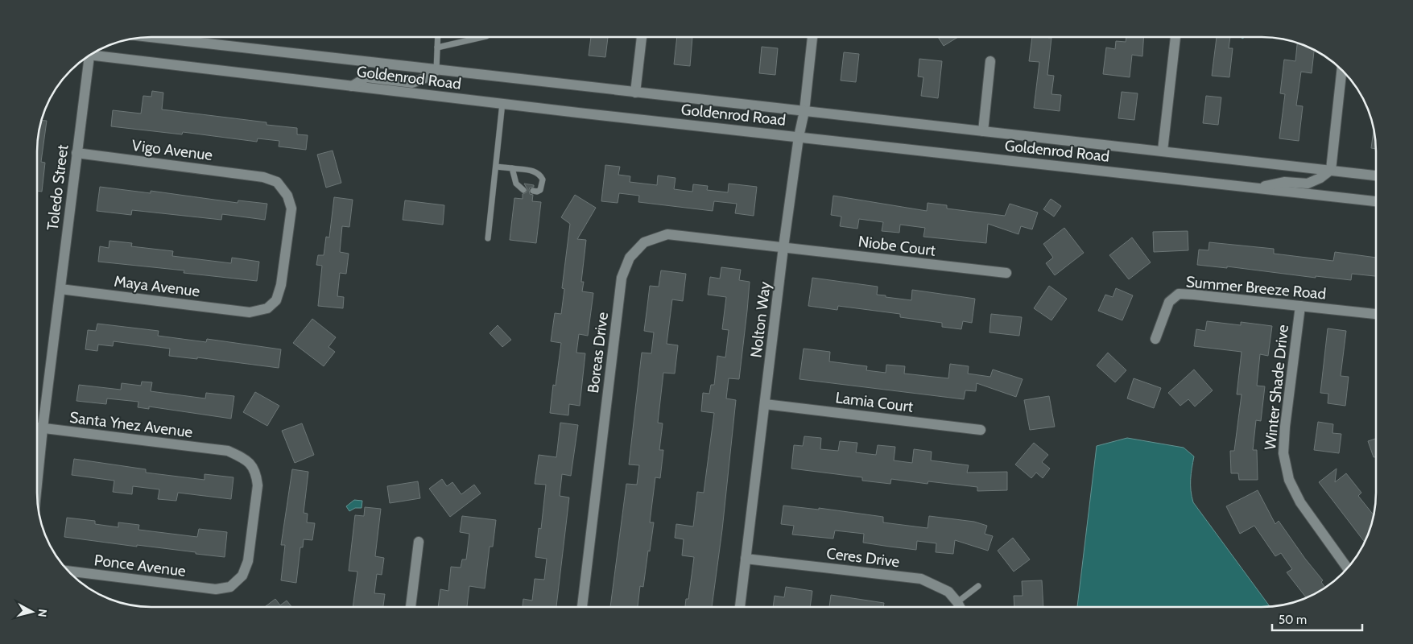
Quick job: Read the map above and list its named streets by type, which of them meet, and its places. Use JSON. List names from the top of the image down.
{
  "streets": {
    "street": [
      "Goldenrod Road",
      "Vigo Avenue",
      "Toledo Street",
      "Niobe Court",
      "Maya Avenue",
      "Summer Breeze Road",
      "Nolton Way",
      "Boreas Drive",
      "Winter Shade Drive",
      "Lamia Court",
      "Santa Ynez Avenue",
      "Ceres Drive",
      "Ponce Avenue"
    ]
  },
  "crossings": [
    ["Goldenrod Road", "Nolton Way"],
    ["Vigo Avenue", "Toledo Street"],
    ["Vigo Avenue", "Maya Avenue"],
    ["Toledo Street", "Maya Avenue"],
    ["Toledo Street", "Santa Ynez Avenue"],
    ["Niobe Court", "Nolton Way"],
    ["Niobe Court", "Boreas Drive"],
    ["Summer Breeze Road", "Winter Shade Drive"],
    ["Nolton Way", "Boreas Drive"],
    ["Nolton Way", "Lamia Court"],
    ["Nolton Way", "Ceres Drive"],
    ["Santa Ynez Avenue", "Ponce Avenue"]
  ],
  "scale_bar": "50 m",
  "north": "right"
}
